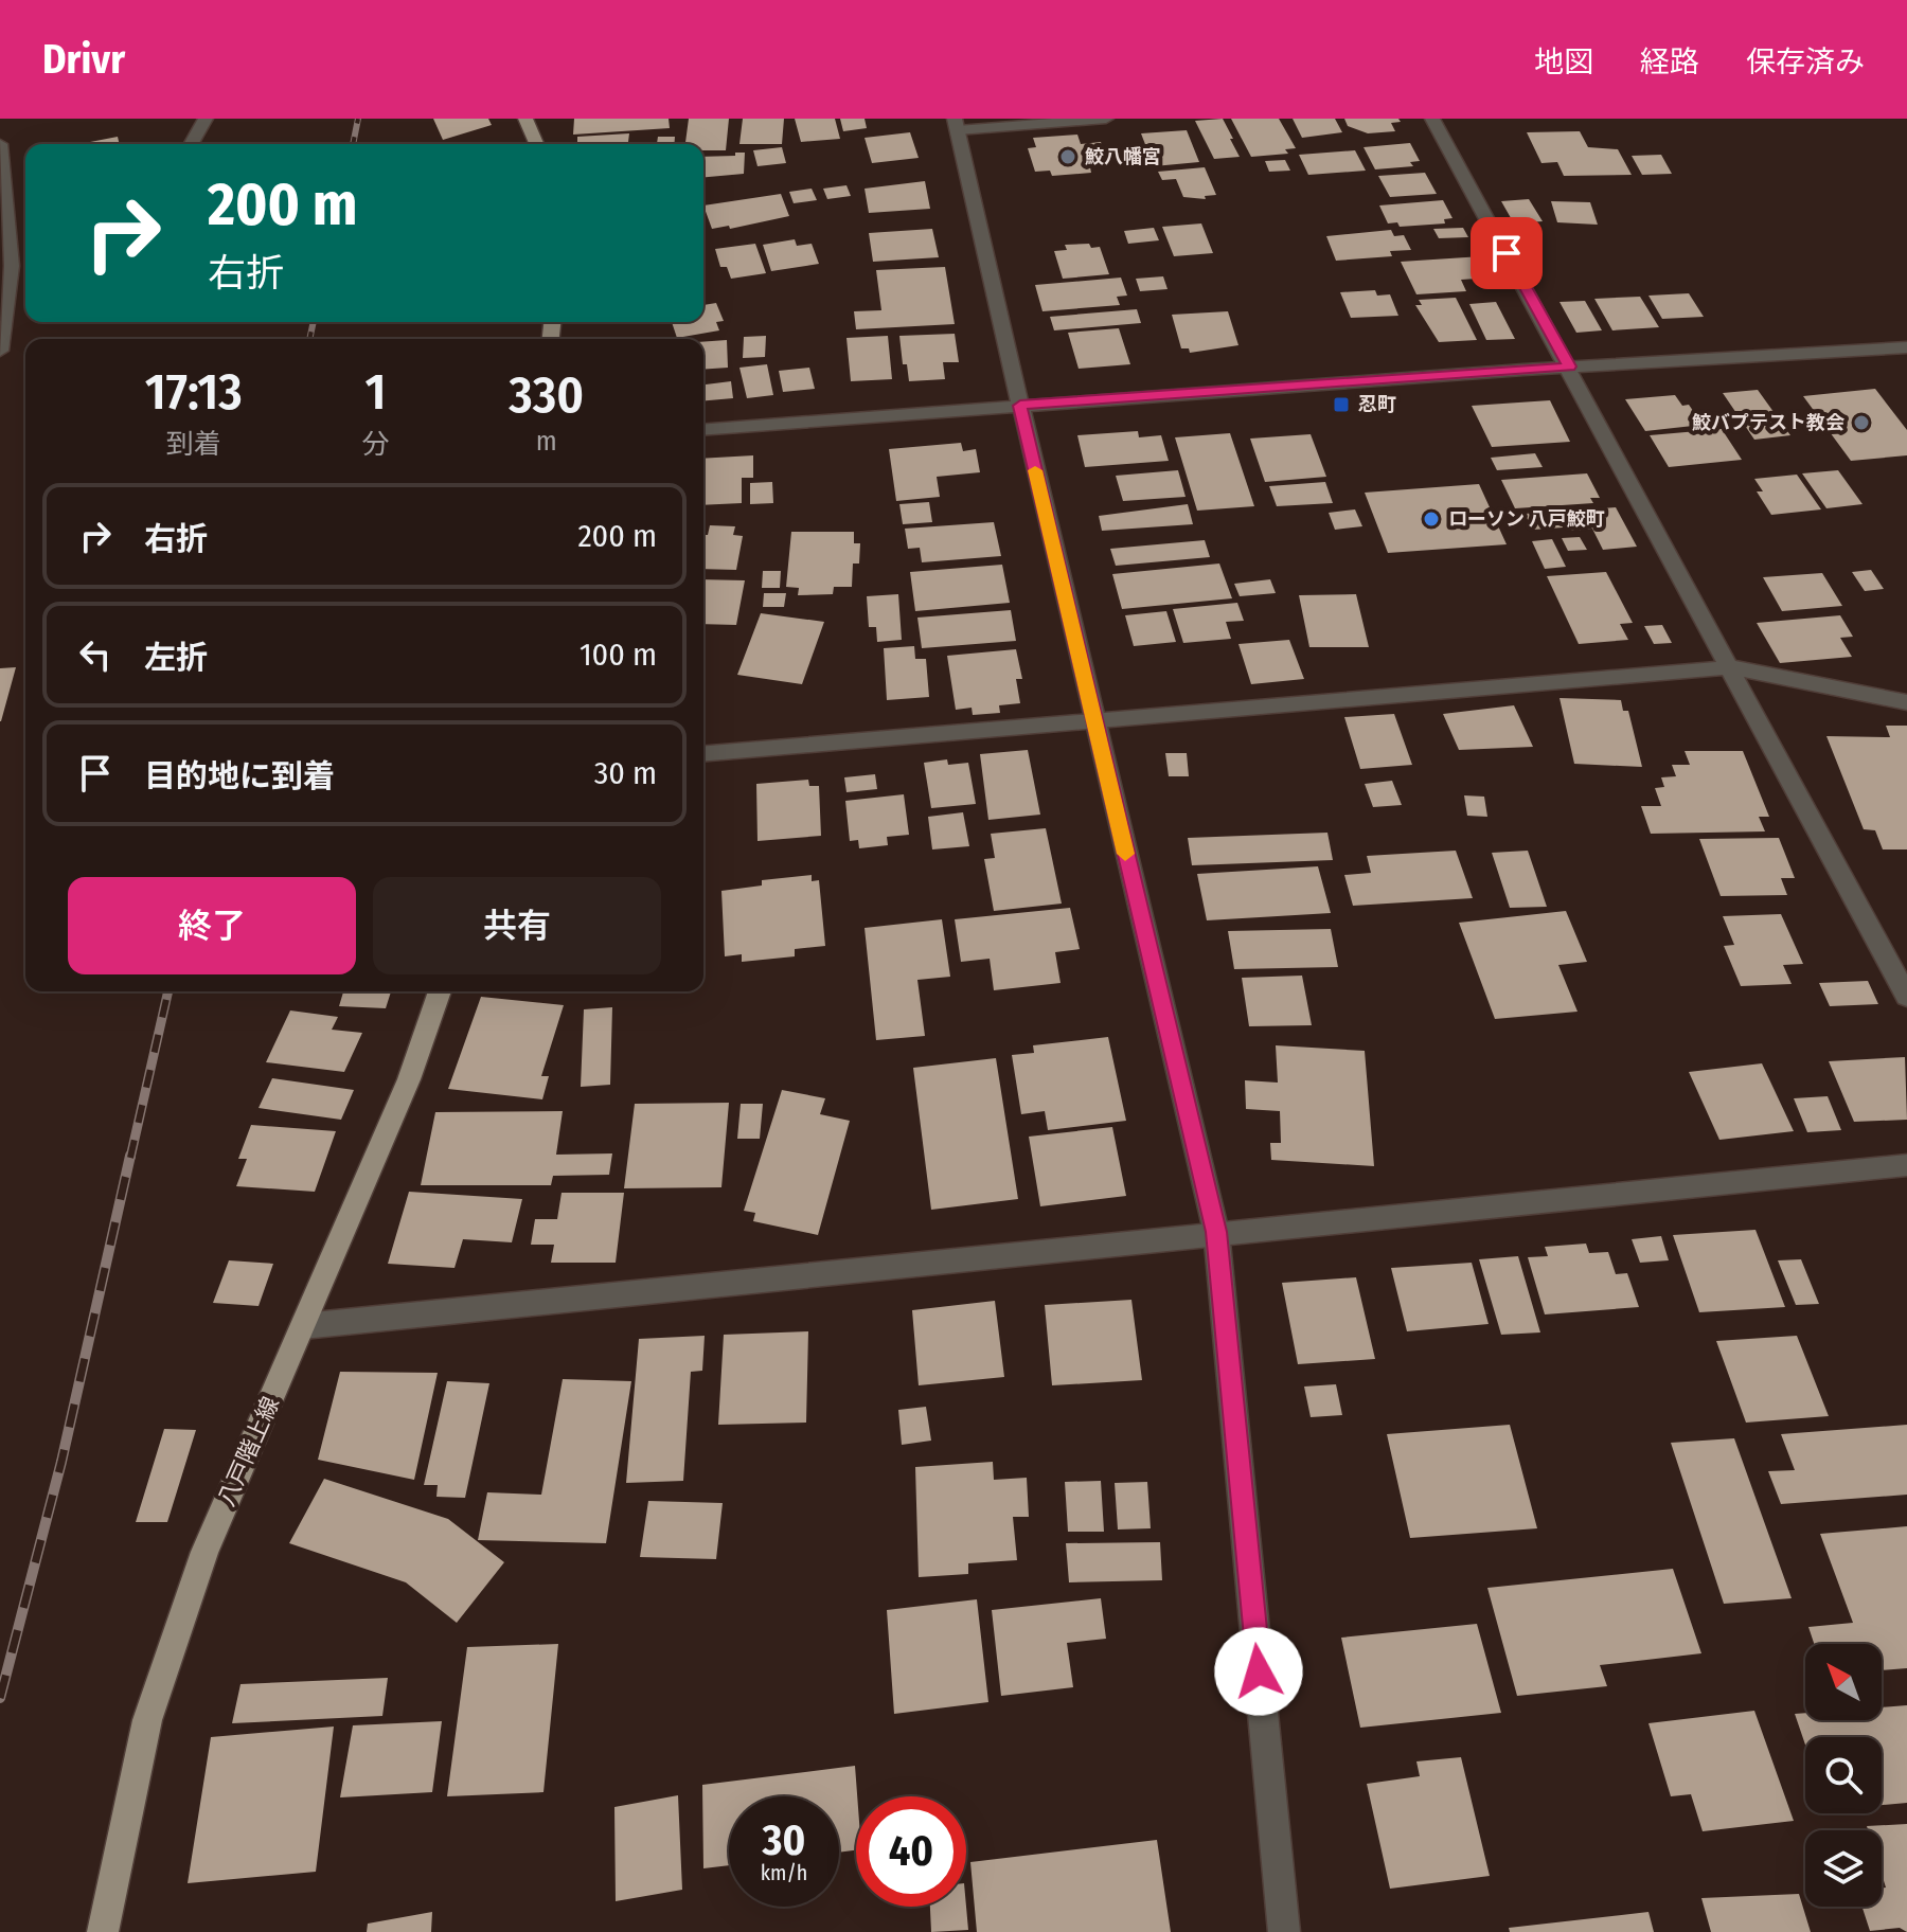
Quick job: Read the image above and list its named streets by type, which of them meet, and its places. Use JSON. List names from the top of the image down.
{
  "streets": {
    "main road": ["八戸階上線"]
  },
  "places": {
    "other": ["鮫八幡宮", "鮫バプテスト教会", "ローソン 八戸鮫町"],
    "transit": ["忍町"]
  },
  "north": "top left",
  "page": {
    "header": "Drivr",
    "nav": ["地図", "経路", "保存済み"],
    "turn": ["200 m", "右折"],
    "eta": [
      "17:13",
      "到着",
      "1",
      "分",
      "330",
      "m"
    ],
    "list": [
      {
        "name": "右折",
        "value": "200 m"
      },
      {
        "name": "左折",
        "value": "100 m"
      },
      {
        "name": "目的地に到着",
        "value": "30 m"
      }
    ],
    "buttons": ["終了", "共有"],
    "speed": "30 km/h",
    "limit": "40"
  }
}
